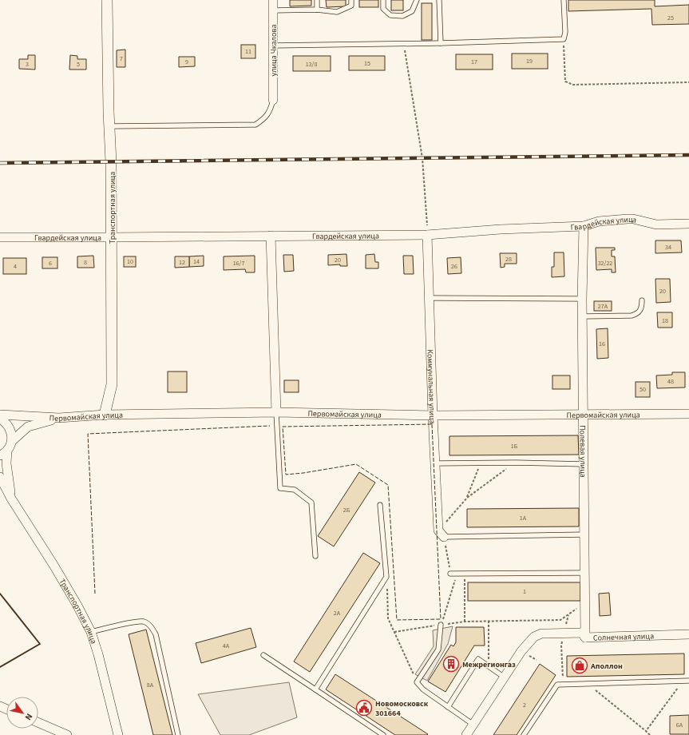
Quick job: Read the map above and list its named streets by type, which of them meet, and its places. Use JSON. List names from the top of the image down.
{
  "streets": {
    "street": [
      "улица Чкалова",
      "Транспортная улица",
      "Гвардейская улица",
      "Коммунальная улица",
      "Первомайская улица",
      "Полевая улица",
      "Солнечная улица"
    ]
  },
  "crossings": [
    ["Транспортная улица", "Гвардейская улица"],
    ["Транспортная улица", "Первомайская улица"],
    ["Гвардейская улица", "Коммунальная улица"],
    ["Гвардейская улица", "Полевая улица"],
    ["Коммунальная улица", "Первомайская улица"],
    ["Первомайская улица", "Полевая улица"],
    ["Полевая улица", "Солнечная улица"]
  ],
  "places": {
    "building": ["Межрегионгаз"],
    "shop": ["Аполлон"],
    "public building": ["Новомосковск 301664"]
  },
  "house_numbers": [
    "25",
    "11",
    "7",
    "19",
    "9",
    "17",
    "15",
    "3",
    "5",
    "13/8",
    "34",
    "28",
    "20",
    "10",
    "14",
    "8",
    "12",
    "6",
    "16/7",
    "32/22",
    "4",
    "26",
    "20",
    "27А",
    "18",
    "16",
    "48",
    "50",
    "1Б",
    "2Б",
    "1А",
    "1",
    "2А",
    "4А",
    "8А",
    "2",
    "6А"
  ],
  "north": "bottom right"
}
